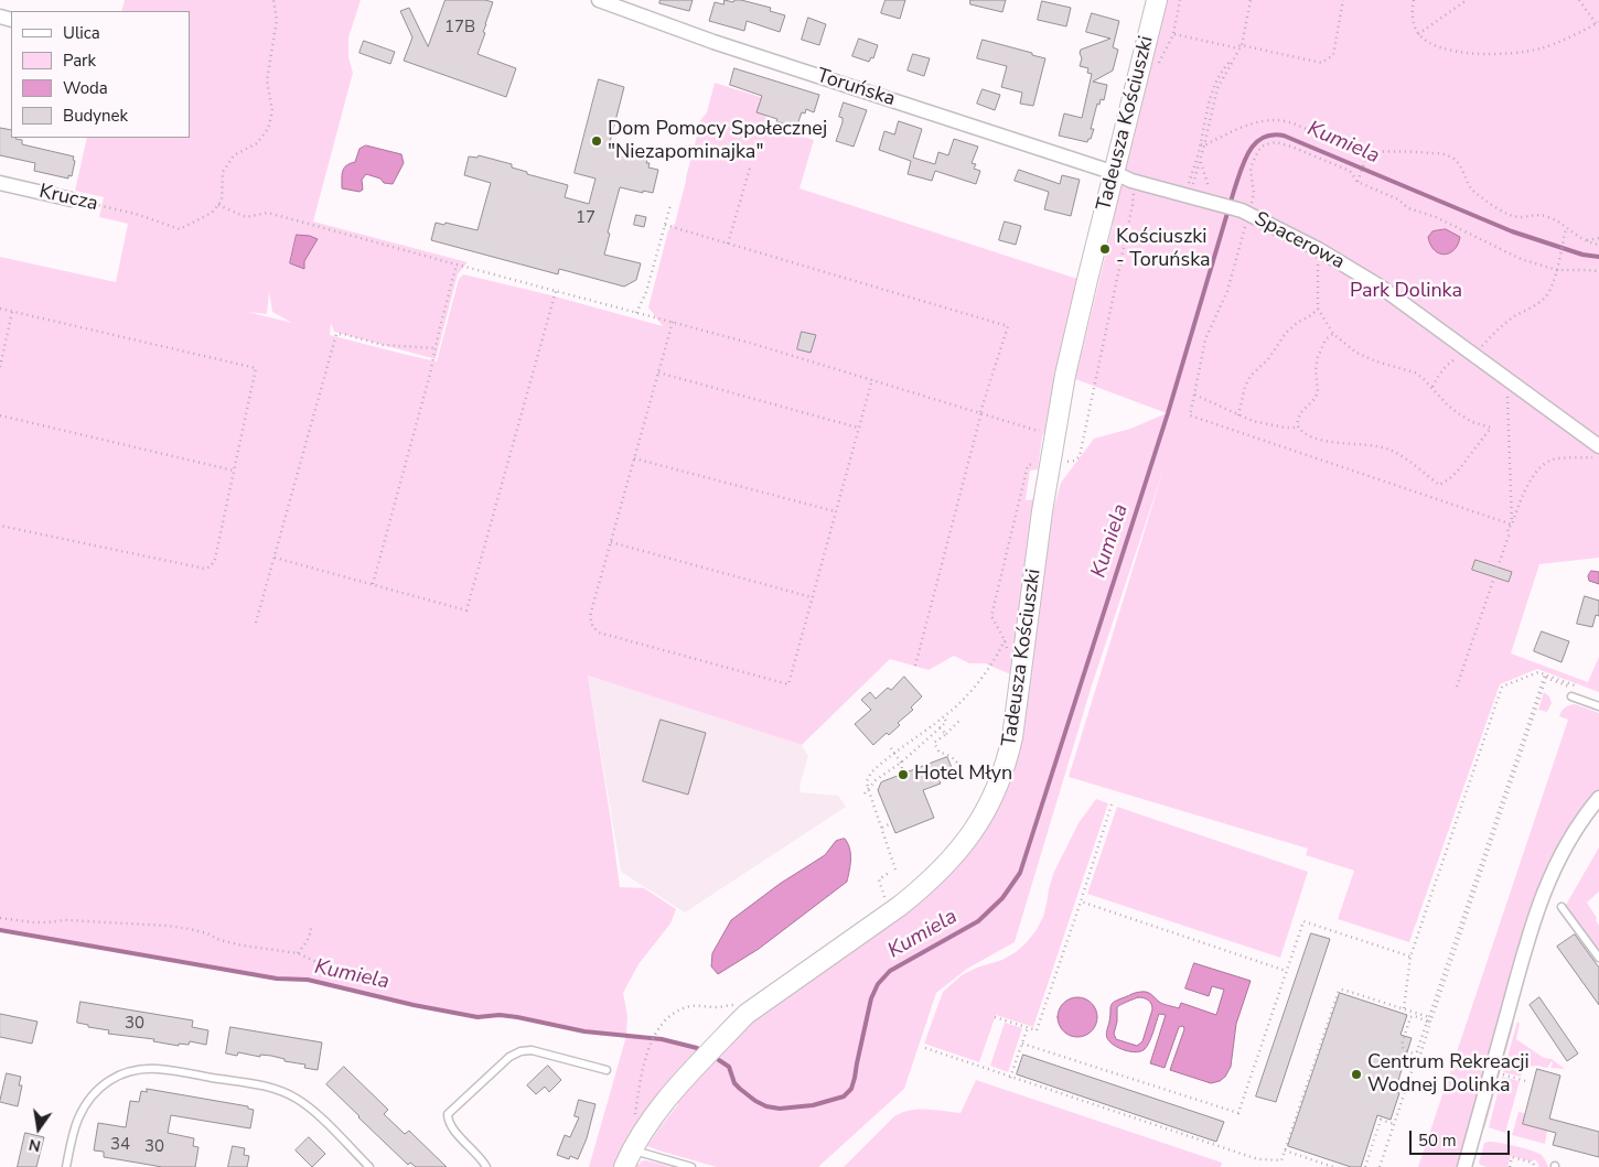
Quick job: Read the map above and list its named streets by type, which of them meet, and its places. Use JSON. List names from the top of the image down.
{
  "streets": {
    "street": [
      "Toruńska",
      "Tadeusza Kościuszki",
      "Krucza",
      "Spacerowa"
    ]
  },
  "crossings": [
    ["Toruńska", "Tadeusza Kościuszki"],
    ["Toruńska", "Spacerowa"],
    ["Tadeusza Kościuszki", "Spacerowa"]
  ],
  "water": ["Kumiela"],
  "parks": ["Park Dolinka"],
  "places": [
    "Dom Pomocy Społecznej \"Niezapominajka\"",
    "Kościuszki - Toruńska",
    "Hotel Młyn",
    "Centrum Rekreacji Wodnej Dolinka"
  ],
  "house_numbers": [
    "17B",
    "17",
    "30",
    "34",
    "30"
  ],
  "legend": [
    "Ulica",
    "Park",
    "Woda",
    "Budynek"
  ],
  "scale_bar": "50 m",
  "north": "bottom"
}
